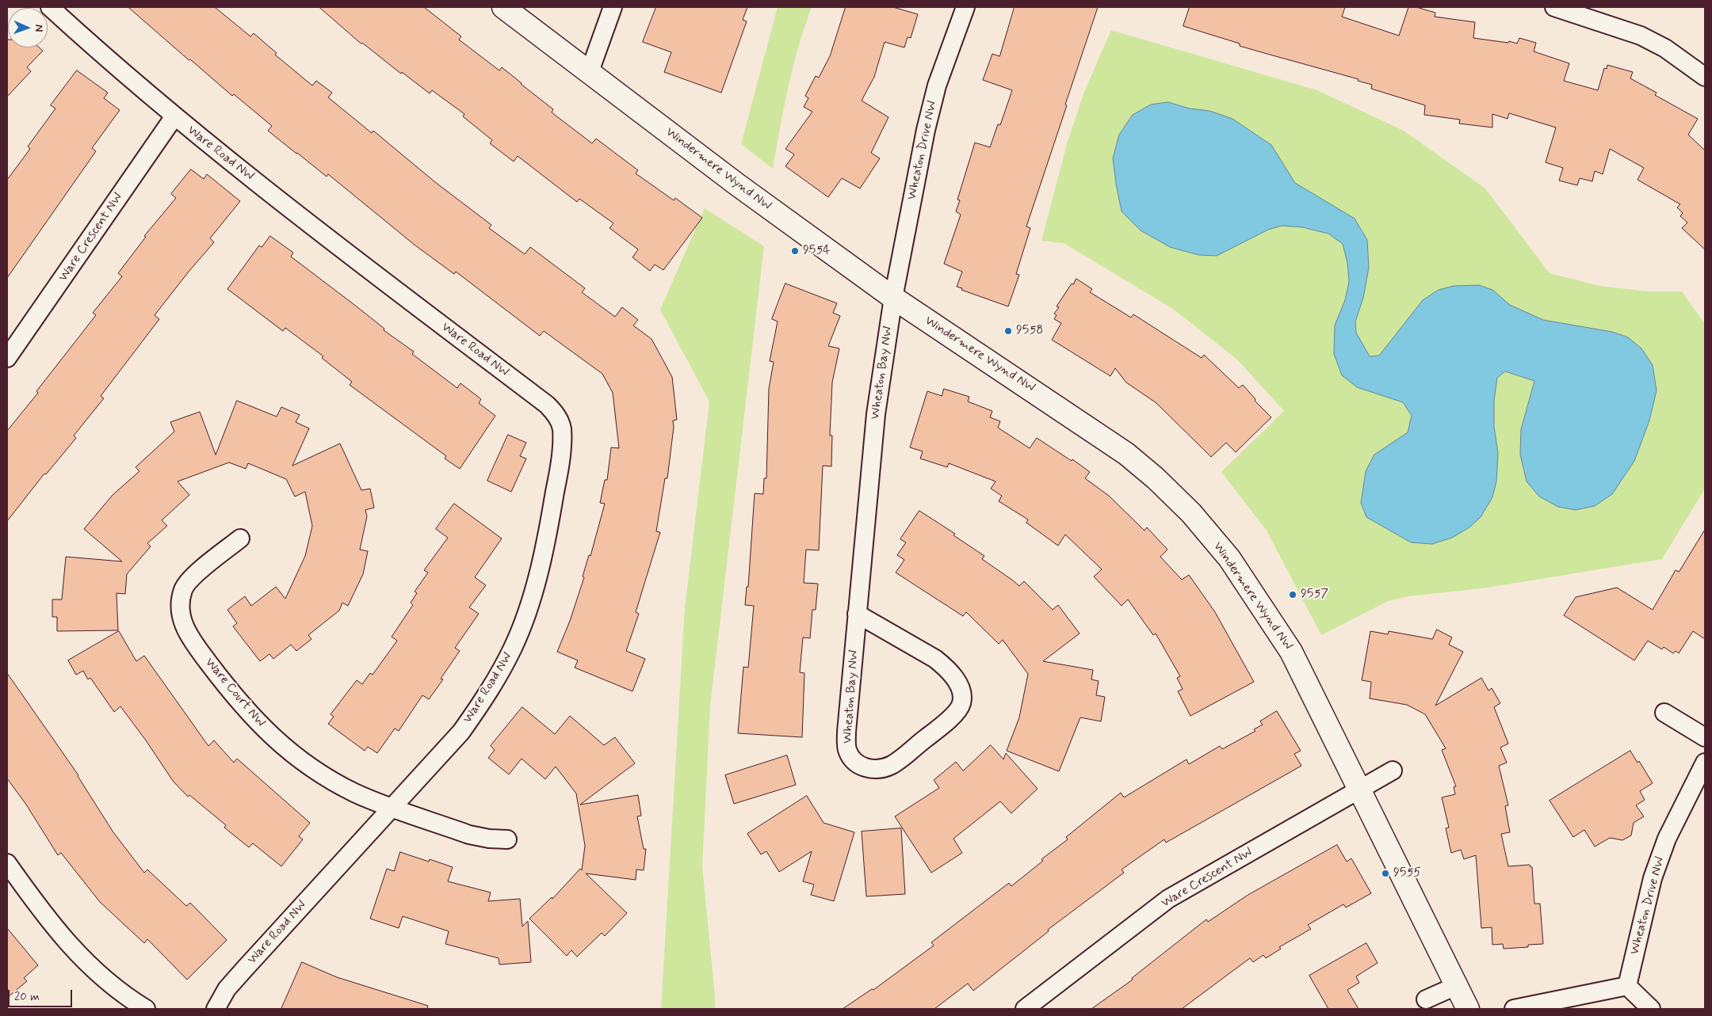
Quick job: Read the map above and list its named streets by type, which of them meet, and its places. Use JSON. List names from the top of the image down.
{
  "streets": {
    "street": [
      "Wheaton Drive NW",
      "Ware Road NW",
      "Windermere Wynd NW",
      "Ware Crescent NW",
      "Wheaton Bay NW",
      "Ware Court NW"
    ]
  },
  "crossings": [
    ["Wheaton Drive NW", "Windermere Wynd NW"],
    ["Wheaton Drive NW", "Wheaton Bay NW"],
    ["Ware Road NW", "Ware Crescent NW"],
    ["Ware Road NW", "Ware Court NW"],
    ["Windermere Wynd NW", "Ware Crescent NW"],
    ["Windermere Wynd NW", "Wheaton Bay NW"]
  ],
  "places": [
    "9554",
    "9558",
    "9557",
    "9555"
  ],
  "scale_bar": "20 m",
  "north": "right"
}
